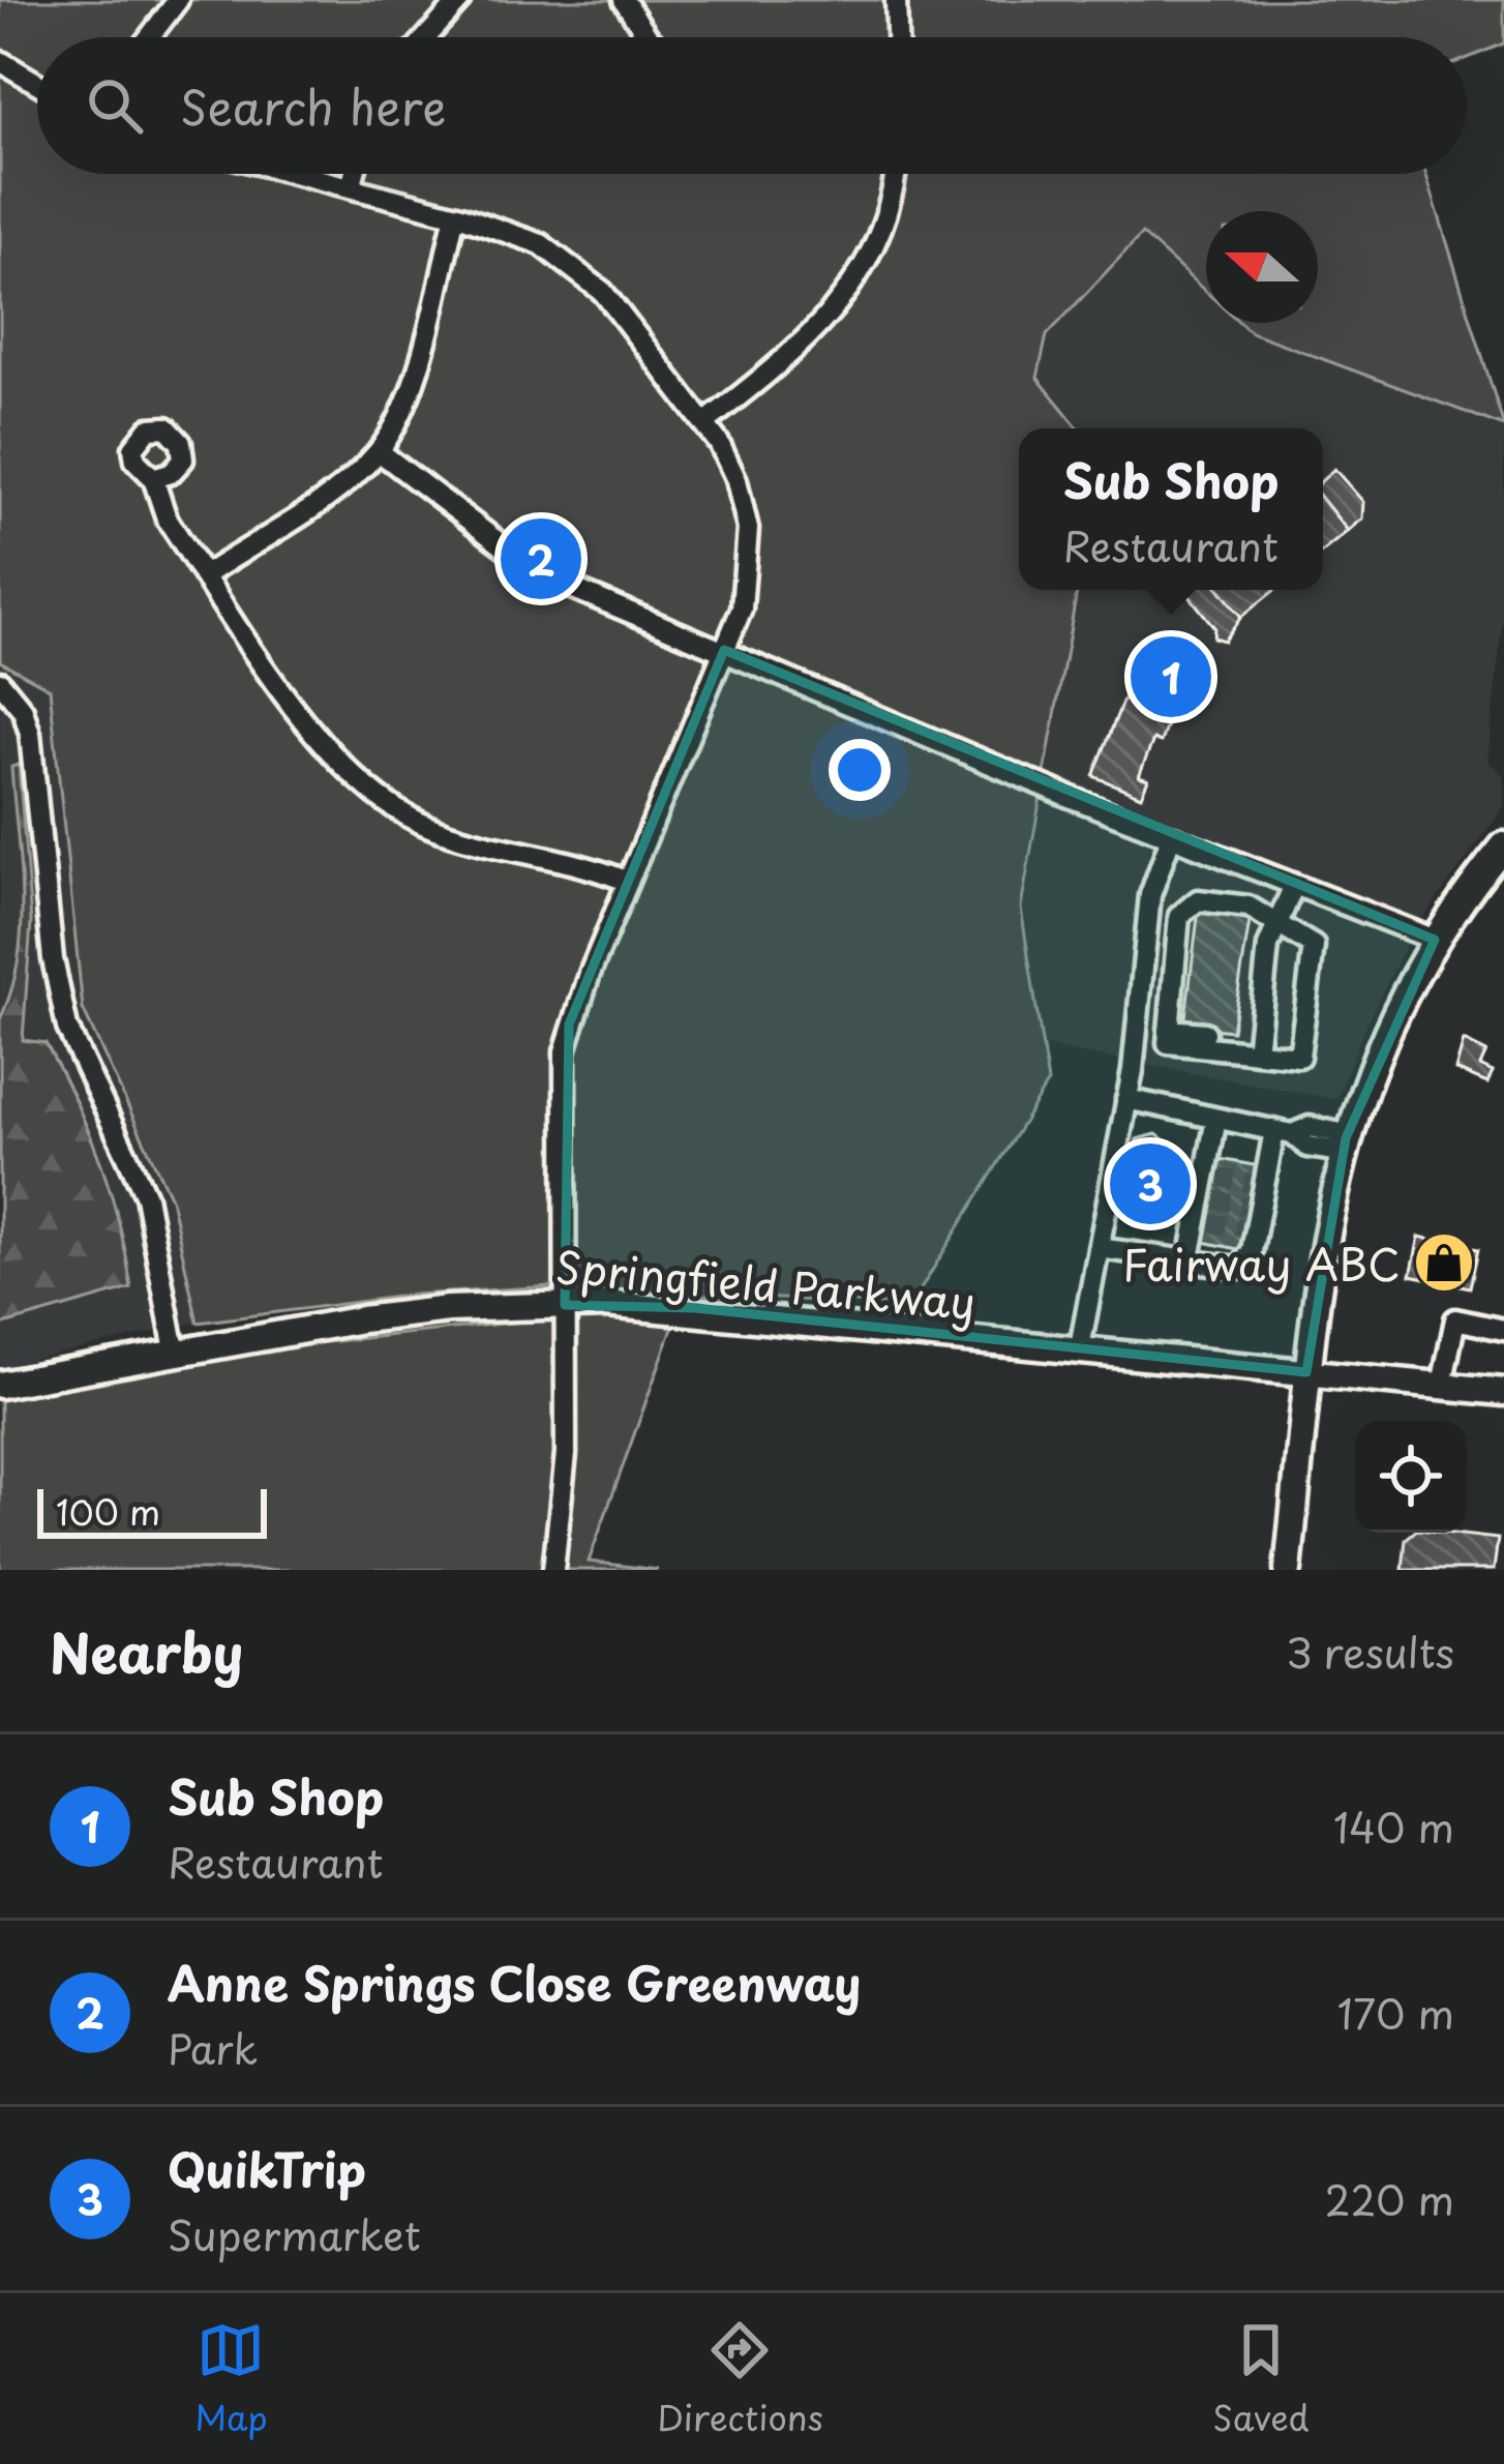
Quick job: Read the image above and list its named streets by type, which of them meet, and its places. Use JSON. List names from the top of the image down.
{
  "streets": {
    "main road": ["Springfield Parkway"]
  },
  "places": {
    "shop": ["Fairway ABC"]
  },
  "scale_bar": "100 m",
  "north": "left",
  "page": {
    "search": "Search here",
    "popup": ["Sub Shop", "Restaurant"],
    "pins": ["2", "1", "3"],
    "scale": "100 m",
    "heading": ["Nearby", "3 results"],
    "list": [
      {
        "mark": "1",
        "name": "Sub Shop",
        "note": "Restaurant",
        "value": "140 m"
      },
      {
        "mark": "2",
        "name": "Anne Springs Close Greenway",
        "note": "Park",
        "value": "170 m"
      },
      {
        "mark": "3",
        "name": "QuikTrip",
        "note": "Supermarket",
        "value": "220 m"
      }
    ],
    "nav": ["Map", "Directions", "Saved"]
  }
}
